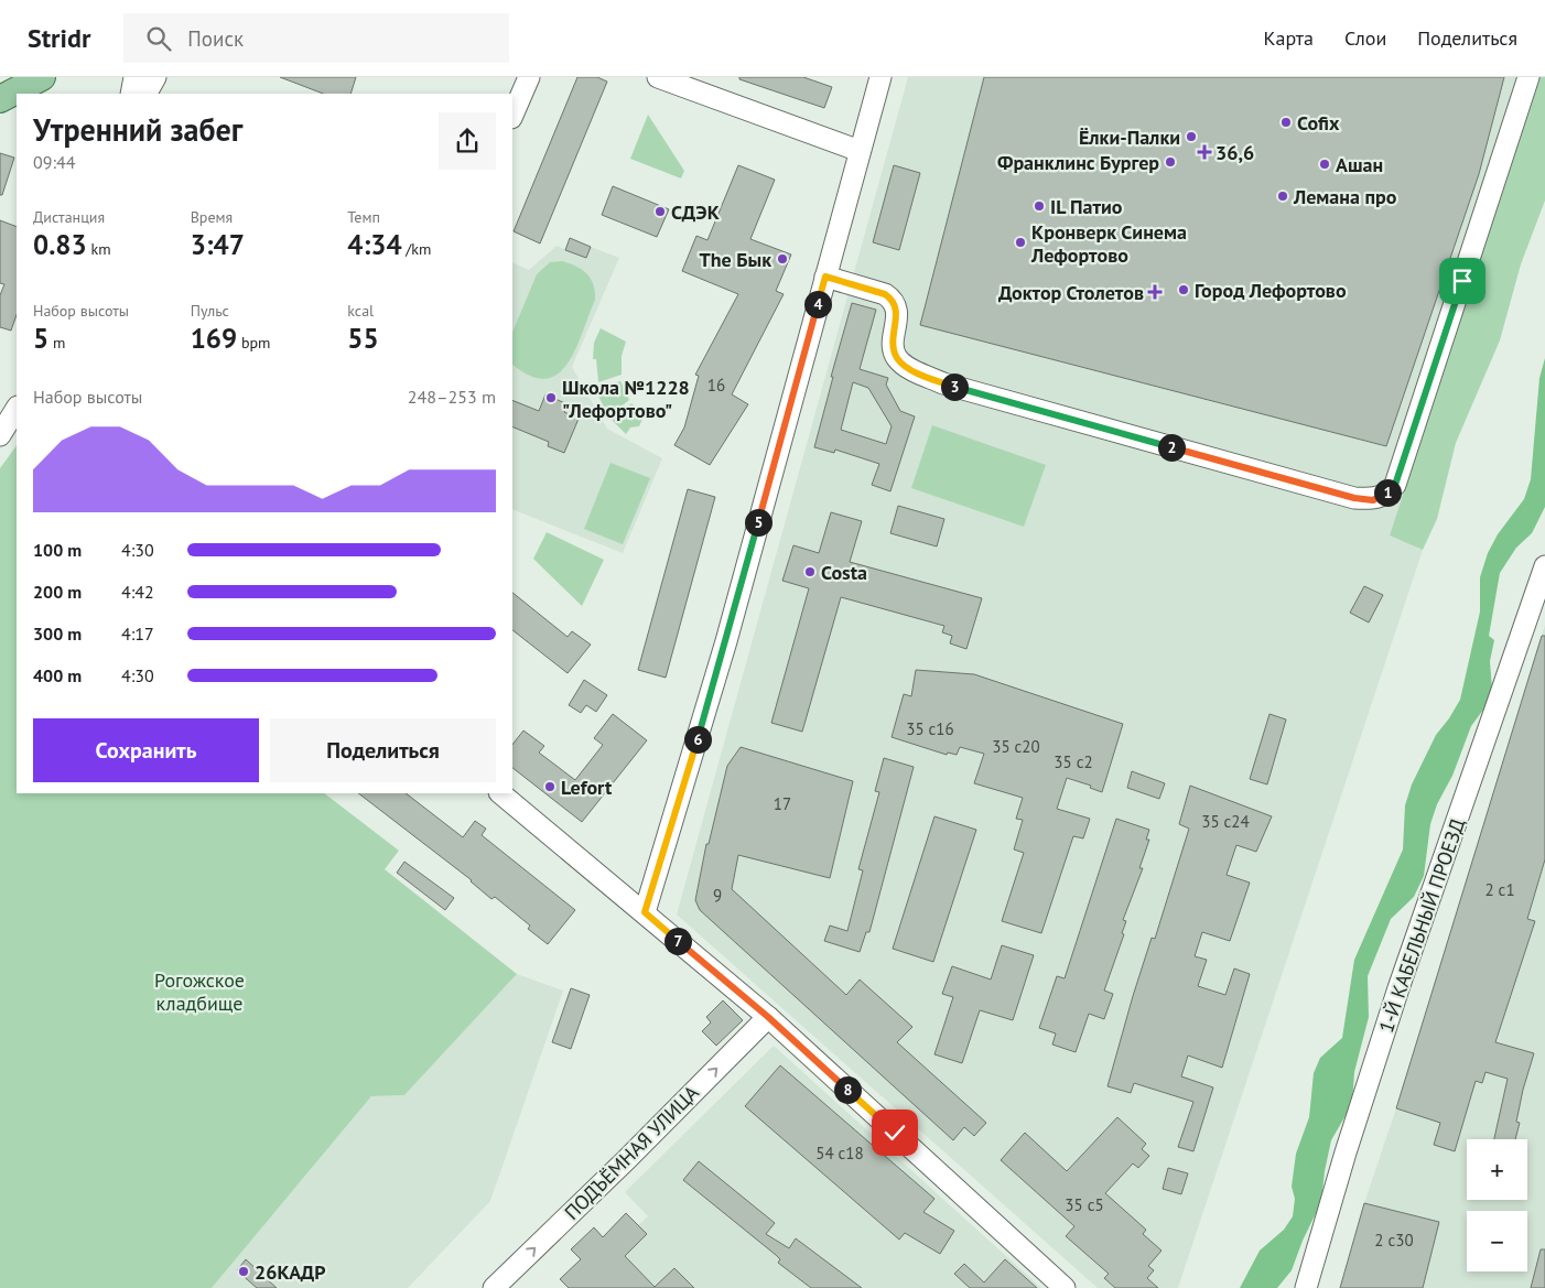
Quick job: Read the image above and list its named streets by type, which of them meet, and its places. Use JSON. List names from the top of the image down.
{
  "streets": {
    "street": ["1-Й КАБЕЛЬНЫЙ ПРОЕЗД", "ПОДЪЁМНАЯ УЛИЦА"]
  },
  "one_way": ["ПОДЪЁМНАЯ УЛИЦА"],
  "parks": ["Рогожское кладбище"],
  "places": {
    "other": [
      "Cofix",
      "Ёлки-Палки",
      "Франклинс Бургер",
      "Ашан",
      "Лемана про",
      "IL Патио",
      "СДЭК",
      "Кронверк Синема Лефортово",
      "The Бык",
      "Город Лефортово",
      "Школа №1228 \"Лефортово\"",
      "Costa",
      "Lefort",
      "26КАДР"
    ],
    "health": ["36,6", "Доктор Столетов"]
  },
  "house_numbers": [
    "16",
    "35 с16",
    "35 с20",
    "35 с2",
    "17",
    "35 с24",
    "2 с1",
    "9",
    "54 с18",
    "35 с5",
    "2 с30"
  ],
  "page": {
    "header": "Stridr",
    "search": "Поиск",
    "nav": ["Карта", "Слои", "Поделиться"],
    "heading": ["Утренний забег", "09:44"],
    "stats": [
      ["Дистанция", "0.83 km"],
      ["Время", "3:47"],
      ["Темп", "4:34 /km"],
      ["Набор высоты", "5 m"],
      ["Пульс", "169 bpm"],
      ["kcal", "55"]
    ],
    "pins": [
      "4",
      "3",
      "2",
      "1",
      "5",
      "6",
      "7",
      "8"
    ],
    "chart": ["Набор высоты", "248–253 m"],
    "list": [
      {
        "name": "100 m",
        "note": "4:30"
      },
      {
        "name": "200 m",
        "note": "4:42"
      },
      {
        "name": "300 m",
        "note": "4:17"
      },
      {
        "name": "400 m",
        "note": "4:30"
      }
    ],
    "buttons": ["Сохранить", "Поделиться"],
    "map_buttons": ["+", "−"]
  }
}
